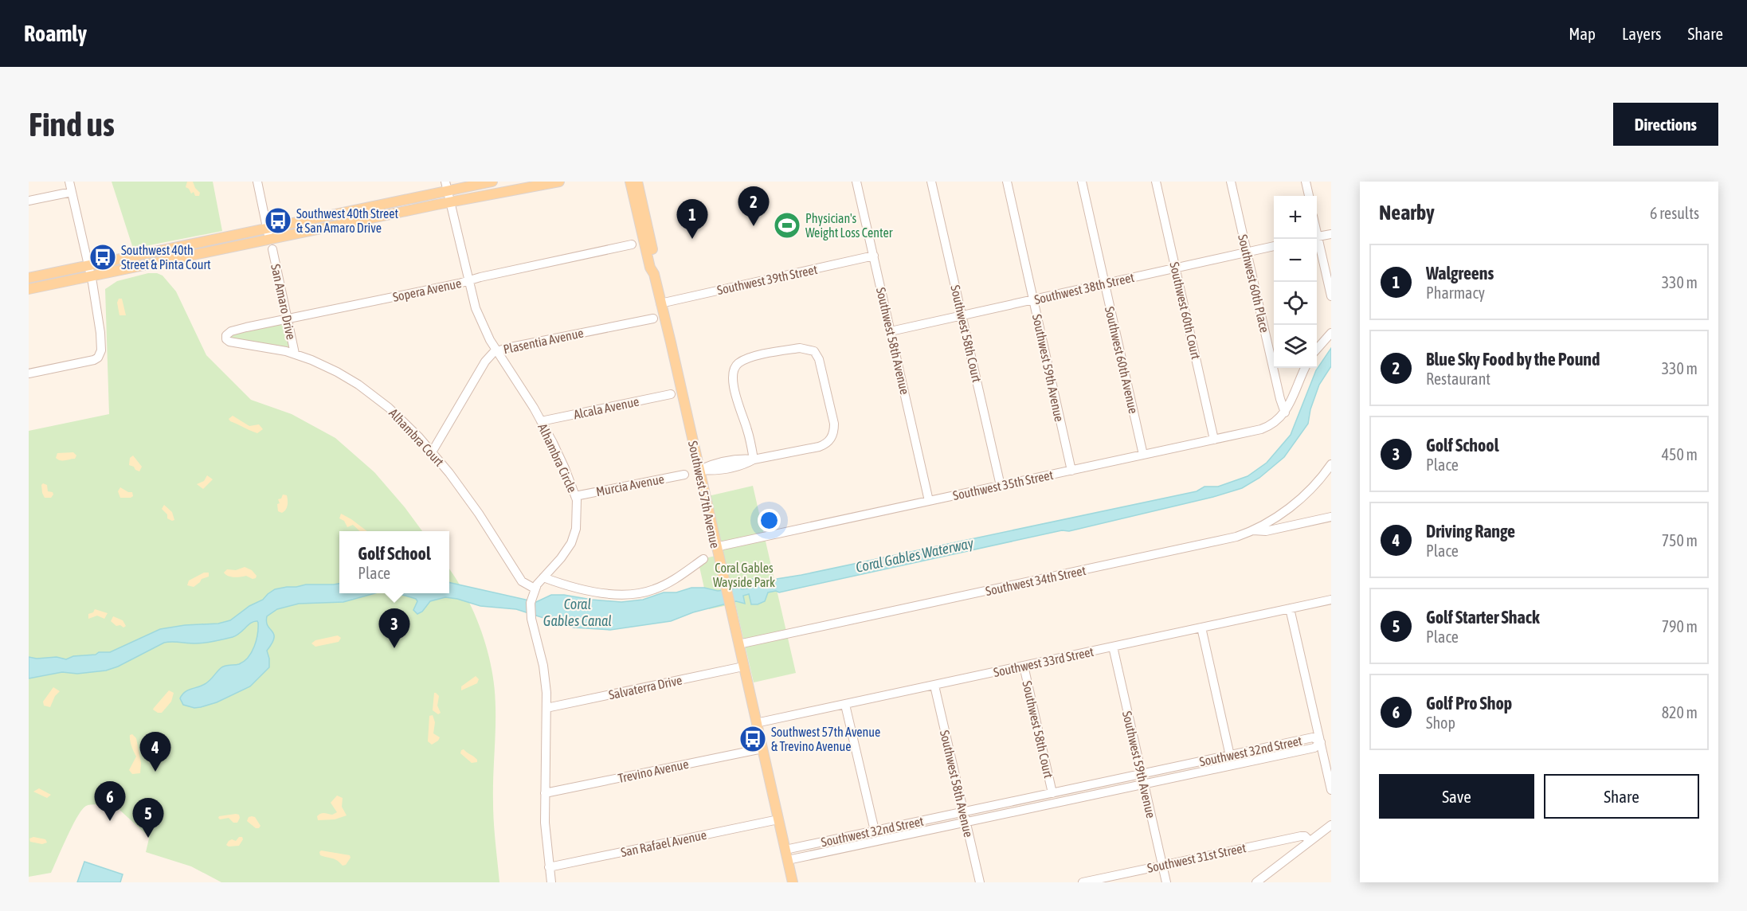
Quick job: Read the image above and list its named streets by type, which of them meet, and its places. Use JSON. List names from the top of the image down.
{
  "streets": {
    "main road": ["Southwest 57th Avenue"],
    "street": [
      "Southwest 39th Street",
      "Southwest 60th Place",
      "Southwest 38th Street",
      "Sopera Avenue",
      "San Amaro Drive",
      "Southwest 60th Court",
      "Southwest 58th Court",
      "Plasentia Avenue",
      "Southwest 58th Avenue",
      "Southwest 60th Avenue",
      "Southwest 59th Avenue",
      "Alcala Avenue",
      "Alhambra Court",
      "Alhambra Circle",
      "Murcia Avenue",
      "Southwest 35th Street",
      "Southwest 34th Street",
      "Southwest 33rd Street",
      "Salvaterra Drive",
      "Southwest 32nd Street",
      "Trevino Avenue",
      "San Rafael Avenue",
      "Southwest 31st Street"
    ]
  },
  "crossings": [
    ["Southwest 39th Street", "Southwest 58th Avenue"],
    ["Southwest 39th Street", "Southwest 57th Avenue"],
    ["Southwest 60th Place", "Southwest 38th Street"],
    ["Southwest 60th Place", "Southwest 35th Street"],
    ["Southwest 38th Street", "Southwest 60th Court"],
    ["Southwest 38th Street", "Southwest 58th Court"],
    ["Southwest 38th Street", "Southwest 58th Avenue"],
    ["Southwest 38th Street", "Southwest 60th Avenue"],
    ["Southwest 38th Street", "Southwest 59th Avenue"],
    ["Sopera Avenue", "San Amaro Drive"],
    ["Sopera Avenue", "Alhambra Court"],
    ["Sopera Avenue", "Alhambra Circle"],
    ["San Amaro Drive", "Alhambra Court"],
    ["Southwest 60th Court", "Southwest 35th Street"],
    ["Southwest 58th Court", "Southwest 35th Street"],
    ["Southwest 58th Court", "Southwest 33rd Street"],
    ["Southwest 58th Court", "Southwest 32nd Street"],
    ["Plasentia Avenue", "Alhambra Court"],
    ["Plasentia Avenue", "Alhambra Circle"],
    ["Southwest 58th Avenue", "Southwest 35th Street"],
    ["Southwest 58th Avenue", "Southwest 33rd Street"],
    ["Southwest 58th Avenue", "Southwest 32nd Street"],
    ["Southwest 60th Avenue", "Southwest 35th Street"],
    ["Southwest 59th Avenue", "Southwest 35th Street"],
    ["Southwest 59th Avenue", "Southwest 33rd Street"],
    ["Southwest 59th Avenue", "Southwest 32nd Street"],
    ["Southwest 59th Avenue", "Southwest 31st Street"],
    ["Alcala Avenue", "Alhambra Circle"],
    ["Alhambra Court", "Alhambra Circle"],
    ["Alhambra Circle", "Murcia Avenue"],
    ["Alhambra Circle", "Salvaterra Drive"],
    ["Alhambra Circle", "Trevino Avenue"],
    ["Alhambra Circle", "San Rafael Avenue"],
    ["Southwest 35th Street", "Southwest 57th Avenue"],
    ["Southwest 57th Avenue", "Southwest 34th Street"],
    ["Southwest 57th Avenue", "Southwest 33rd Street"],
    ["Southwest 57th Avenue", "Salvaterra Drive"],
    ["Southwest 57th Avenue", "Southwest 32nd Street"],
    ["Southwest 57th Avenue", "Trevino Avenue"],
    ["Southwest 57th Avenue", "San Rafael Avenue"]
  ],
  "water": ["Coral Gables Waterway", "Coral Gables Canal"],
  "parks": ["Coral Gables Wayside Park"],
  "places": {
    "bus stop": ["Southwest 40th Street & San Amaro Drive", "Southwest 40th Street & Pinta Court", "Southwest 57th Avenue & Trevino Avenue"],
    "sports": ["Physician's Weight Loss Center"]
  },
  "page": {
    "header": "Roamly",
    "nav": ["Map", "Layers", "Share"],
    "buttons": [
      "Directions",
      ["Save", "Share"]
    ],
    "title": "Find us",
    "heading": ["Nearby", "6 results"],
    "pins": [
      "2",
      "1",
      "3",
      "4",
      "6",
      "5"
    ],
    "map_buttons": ["+", "−"],
    "list": [
      {
        "mark": "1",
        "name": "Walgreens",
        "note": "Pharmacy",
        "value": "330 m"
      },
      {
        "mark": "2",
        "name": "Blue Sky Food by the Pound",
        "note": "Restaurant",
        "value": "330 m"
      },
      {
        "mark": "3",
        "name": "Golf School",
        "note": "Place",
        "value": "450 m"
      },
      {
        "mark": "4",
        "name": "Driving Range",
        "note": "Place",
        "value": "750 m"
      },
      {
        "mark": "5",
        "name": "Golf Starter Shack",
        "note": "Place",
        "value": "790 m"
      },
      {
        "mark": "6",
        "name": "Golf Pro Shop",
        "note": "Shop",
        "value": "820 m"
      }
    ],
    "popup": ["Golf School", "Place"]
  }
}
